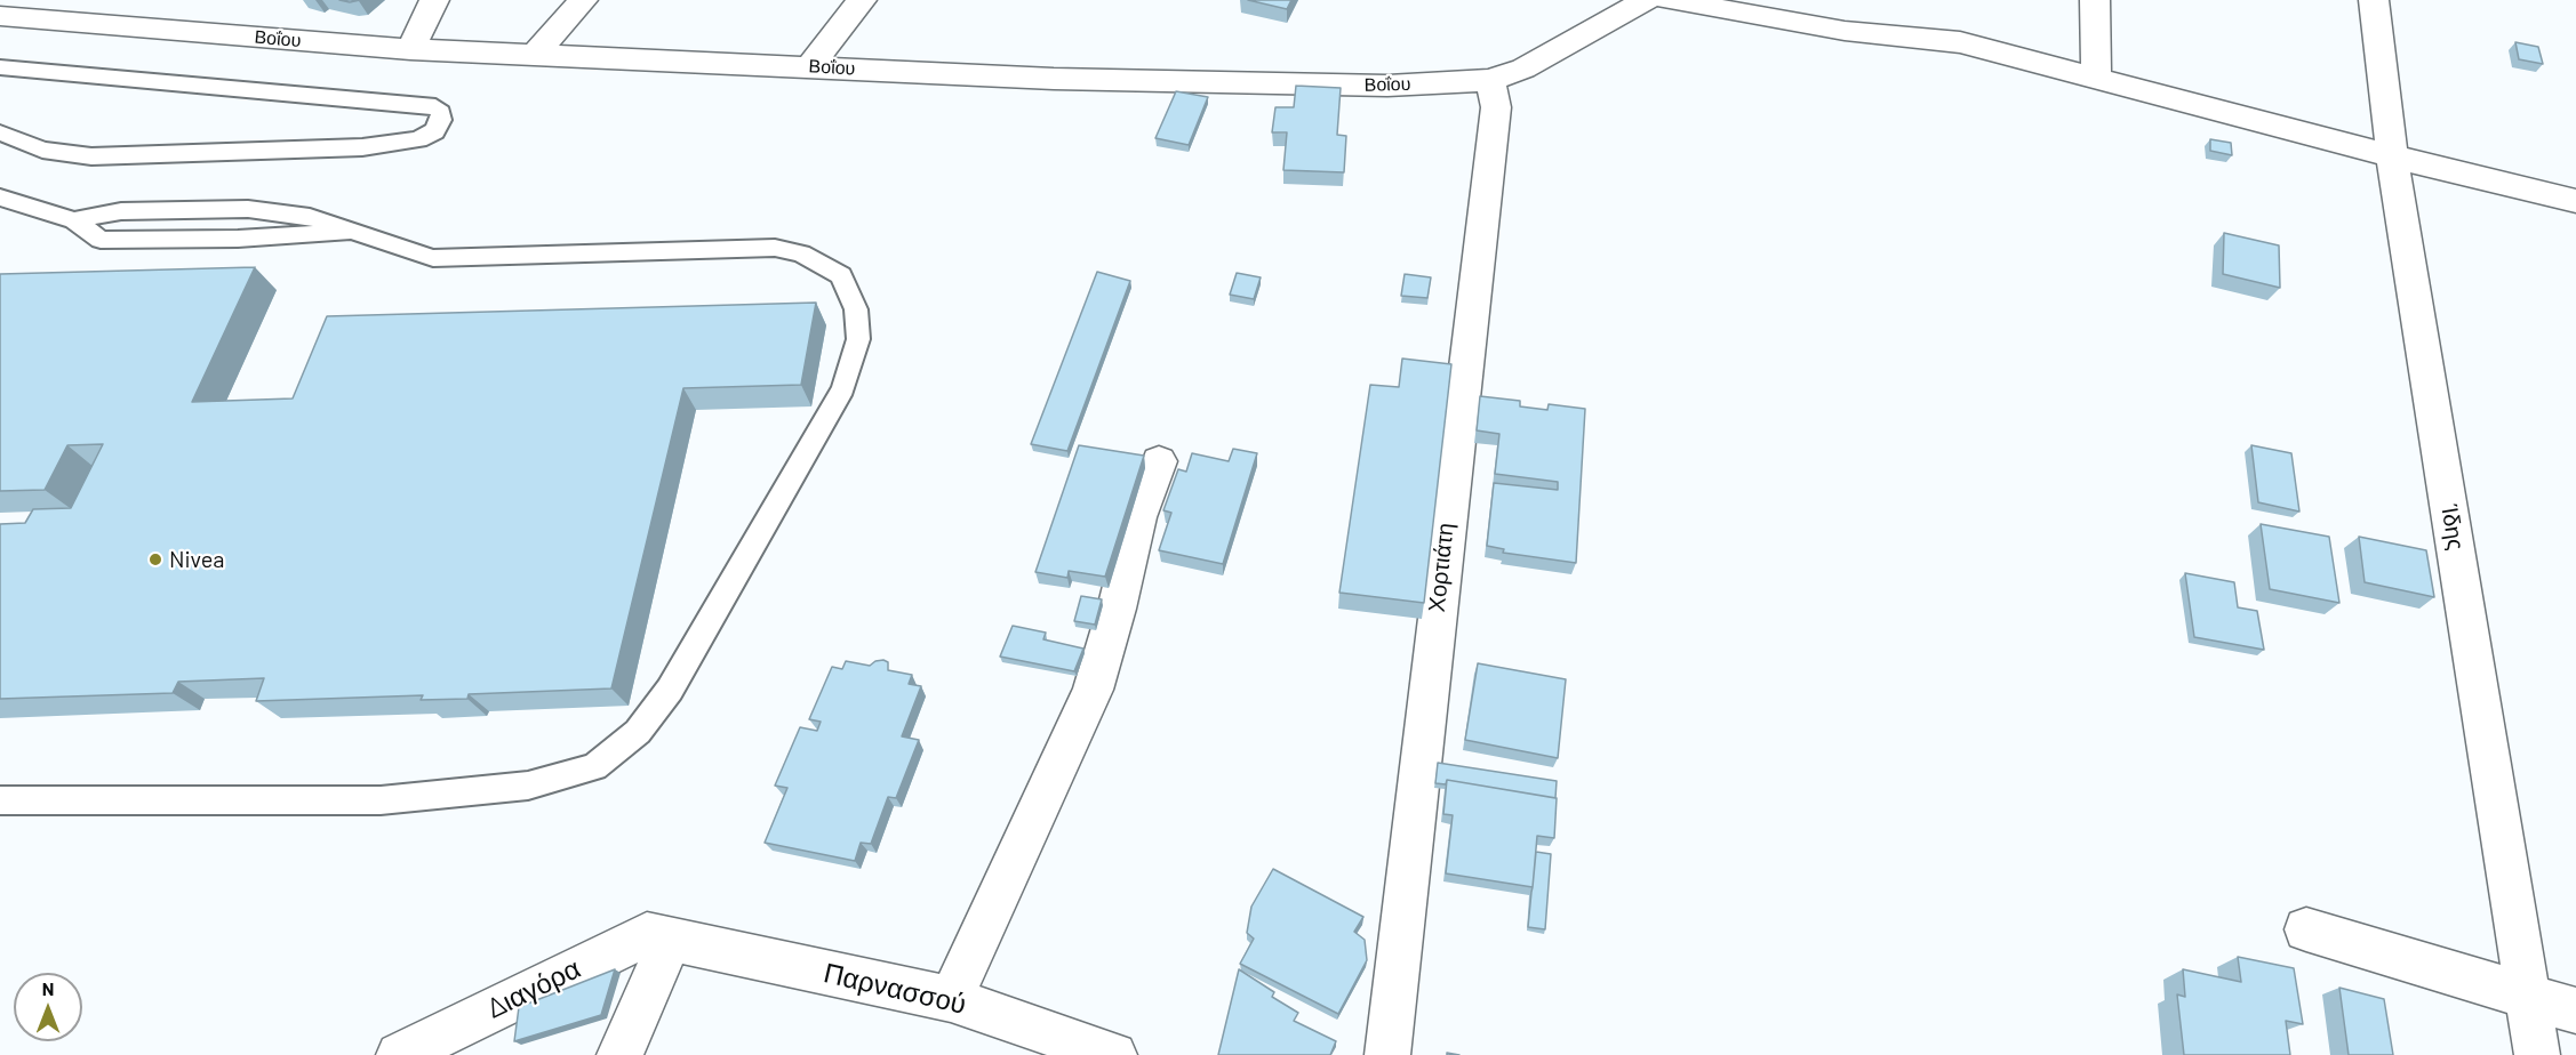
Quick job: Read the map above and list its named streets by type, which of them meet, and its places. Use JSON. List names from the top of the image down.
{
  "streets": {
    "street": [
      "Βοΐου",
      "Ίδης",
      "Χορτιάτη",
      "Διαγόρα",
      "Παρνασσού"
    ]
  },
  "crossings": [
    ["Βοΐου", "Χορτιάτη"],
    ["Διαγόρα", "Παρνασσού"]
  ],
  "places": ["Nivea"],
  "north": "top"
}
